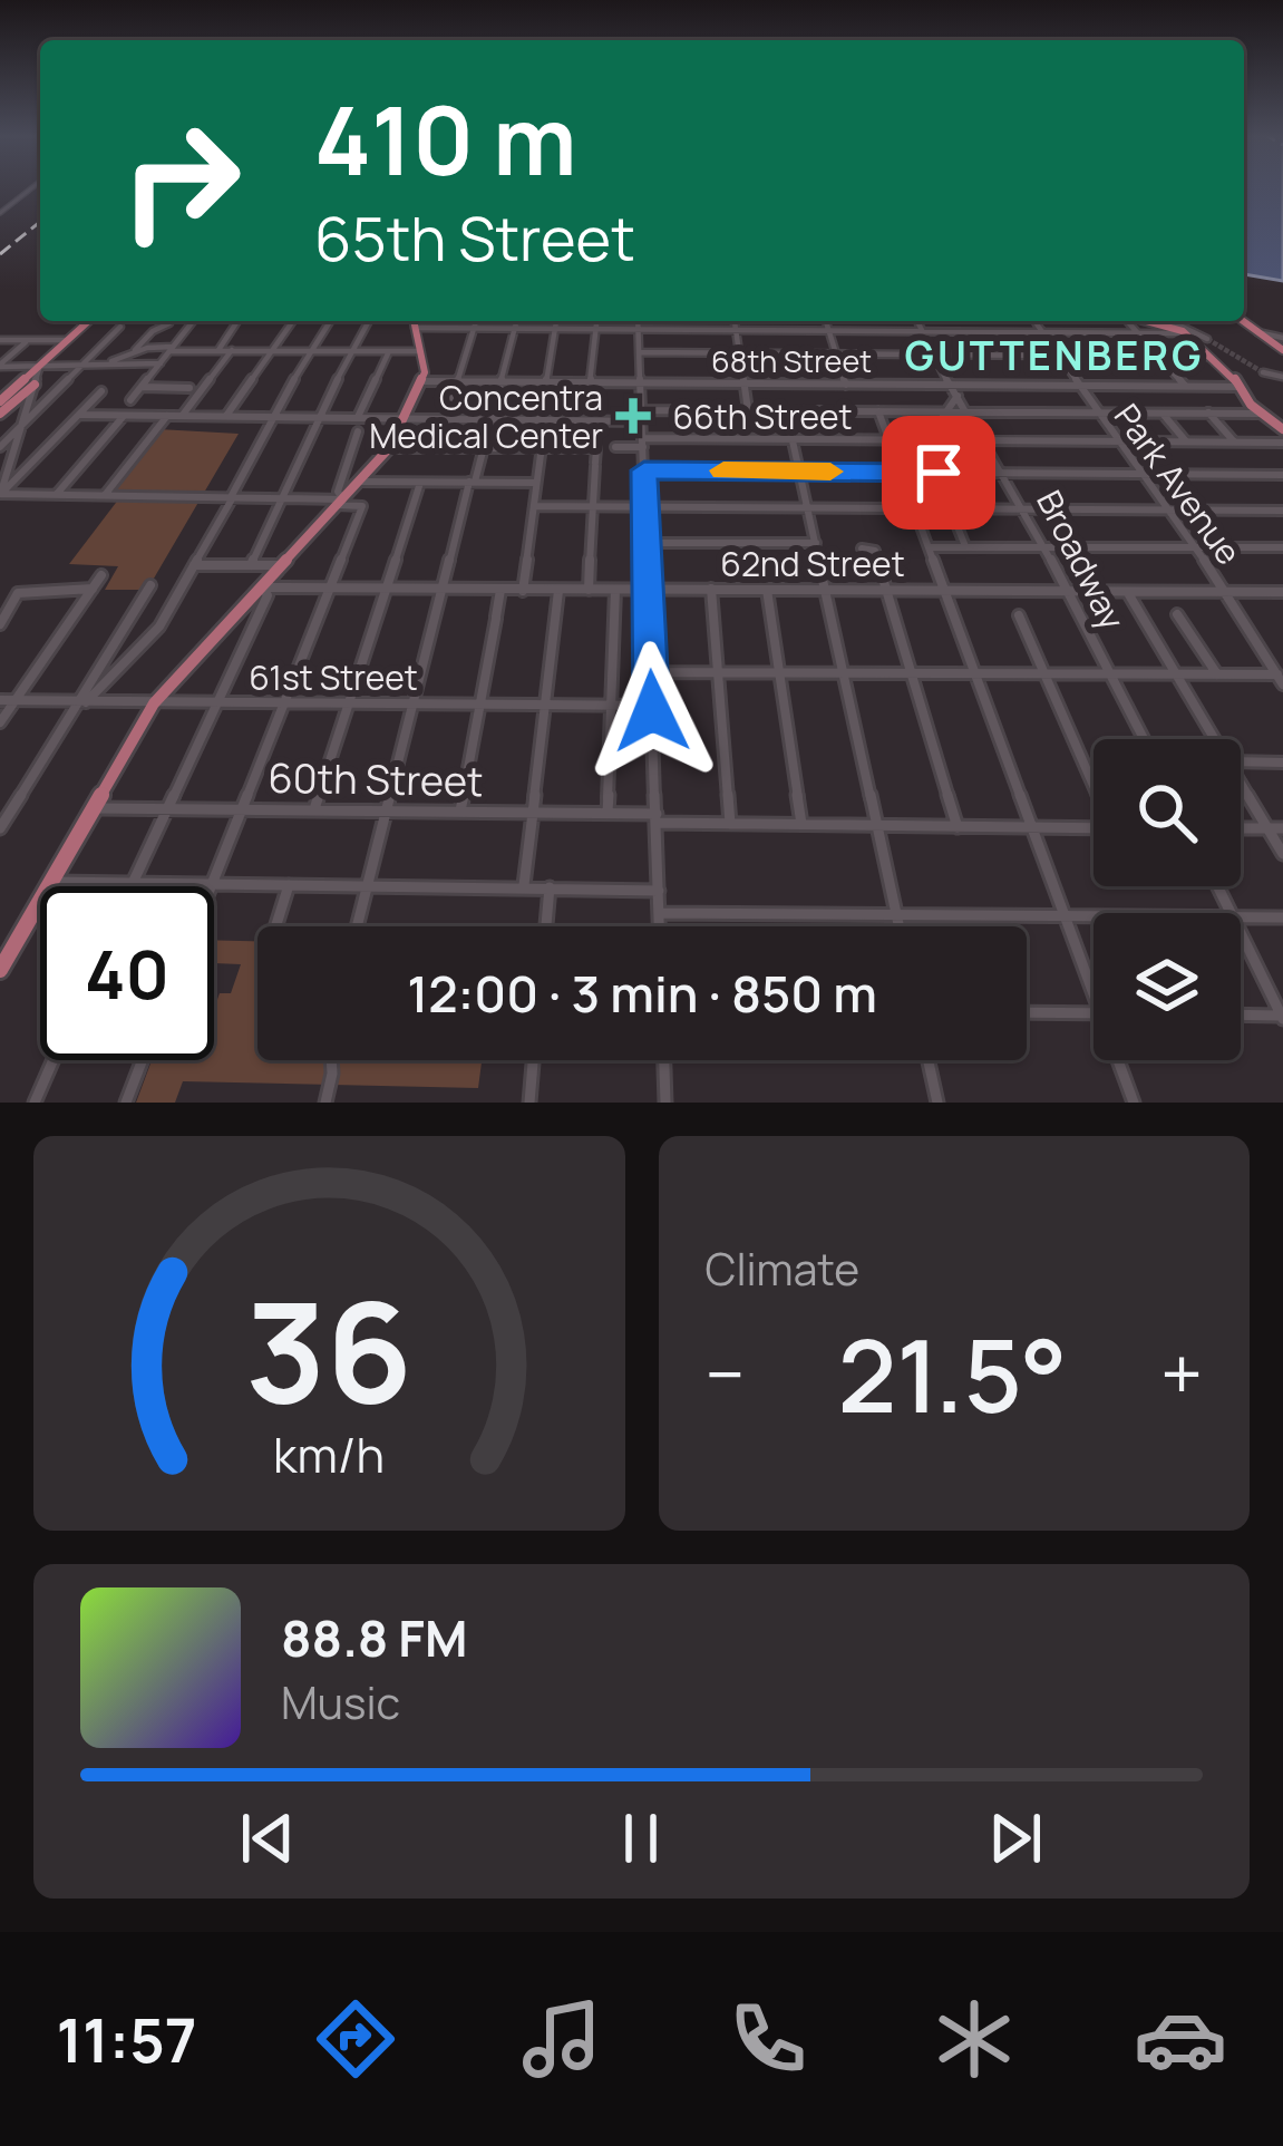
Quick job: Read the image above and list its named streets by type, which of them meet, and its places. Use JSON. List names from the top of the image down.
{
  "streets": {
    "street": [
      "68th Street",
      "66th Street",
      "Park Avenue",
      "Broadway",
      "62nd Street",
      "61st Street",
      "60th Street"
    ]
  },
  "crossings": [
    ["68th Street", "Park Avenue"],
    ["68th Street", "Broadway"],
    ["66th Street", "Park Avenue"],
    ["66th Street", "Broadway"],
    ["Park Avenue", "62nd Street"],
    ["Broadway", "62nd Street"]
  ],
  "districts": ["GUTTENBERG"],
  "places": {
    "health": ["Concentra Medical Center"]
  },
  "page": {
    "turn": ["410 m", "65th Street"],
    "limit": "40",
    "trip": "12:00 · 3 min · 850 m",
    "tile": "Climate",
    "heat": ["−", "21.5°", "+"],
    "song": ["88.8 FM", "Music"],
    "tabs": "11:57",
    "gauge": ["36", "km/h"]
  }
}
